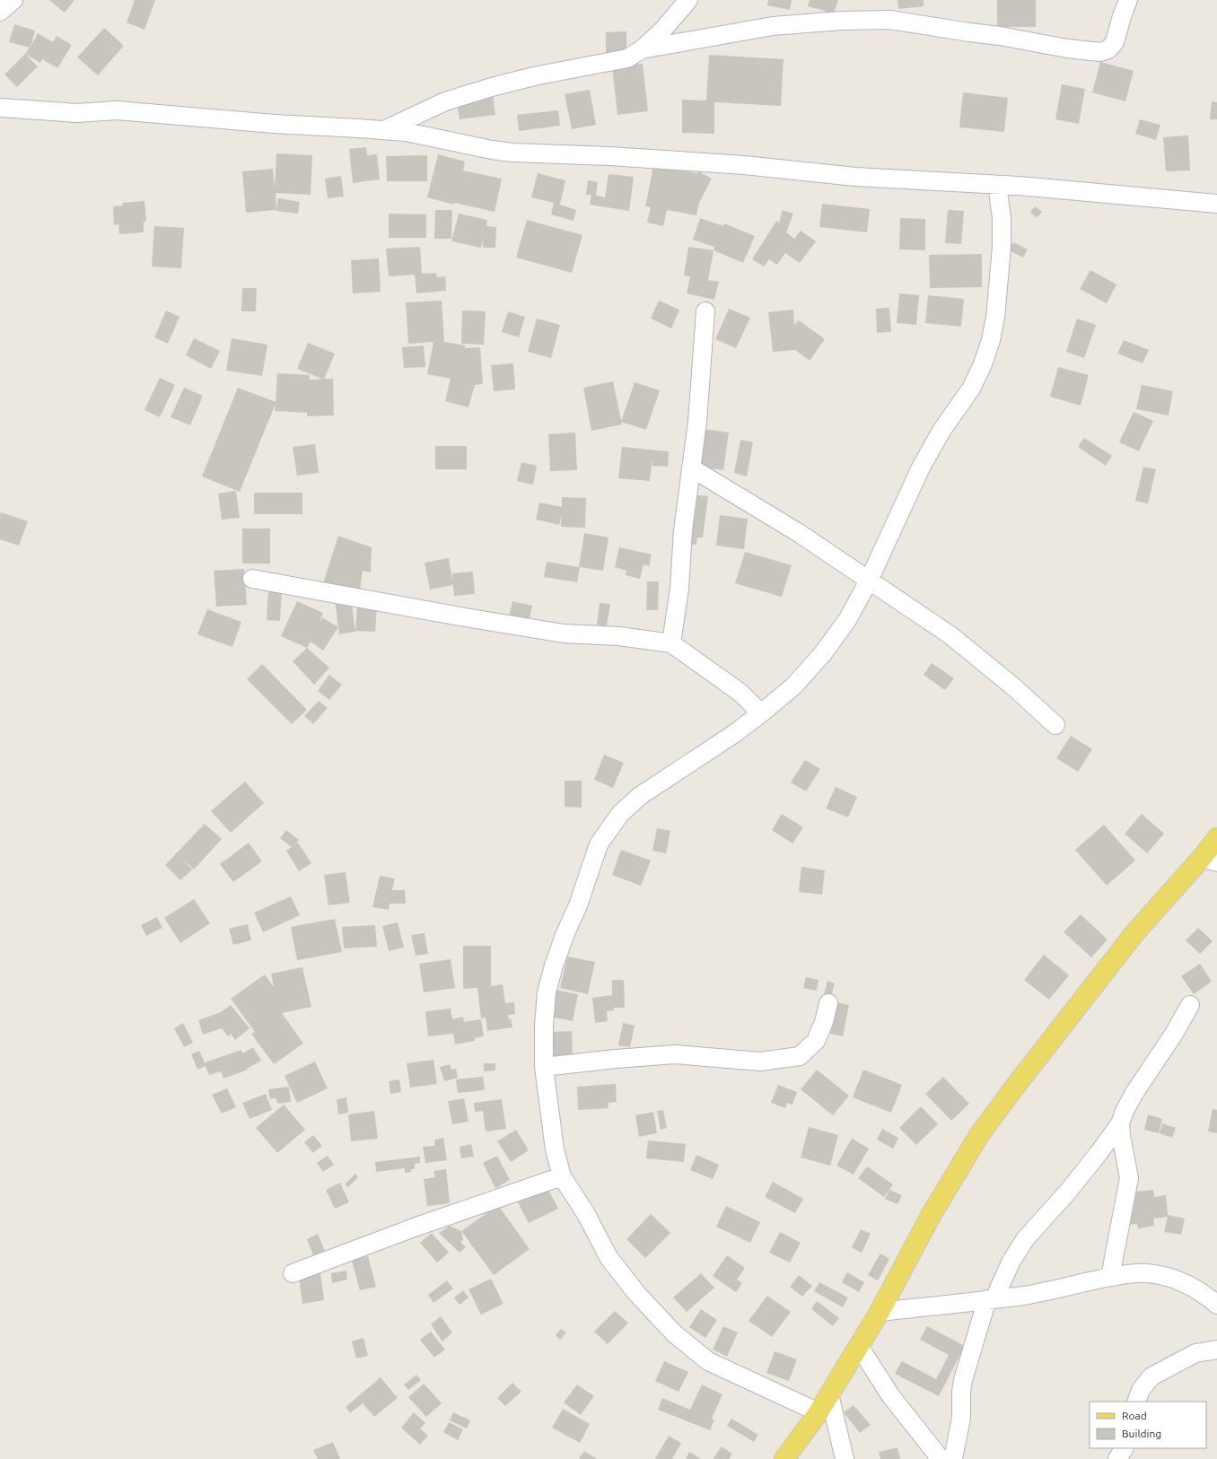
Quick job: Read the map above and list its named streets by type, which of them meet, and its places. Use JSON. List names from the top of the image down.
{
  "legend": ["Road", "Building"]
}
